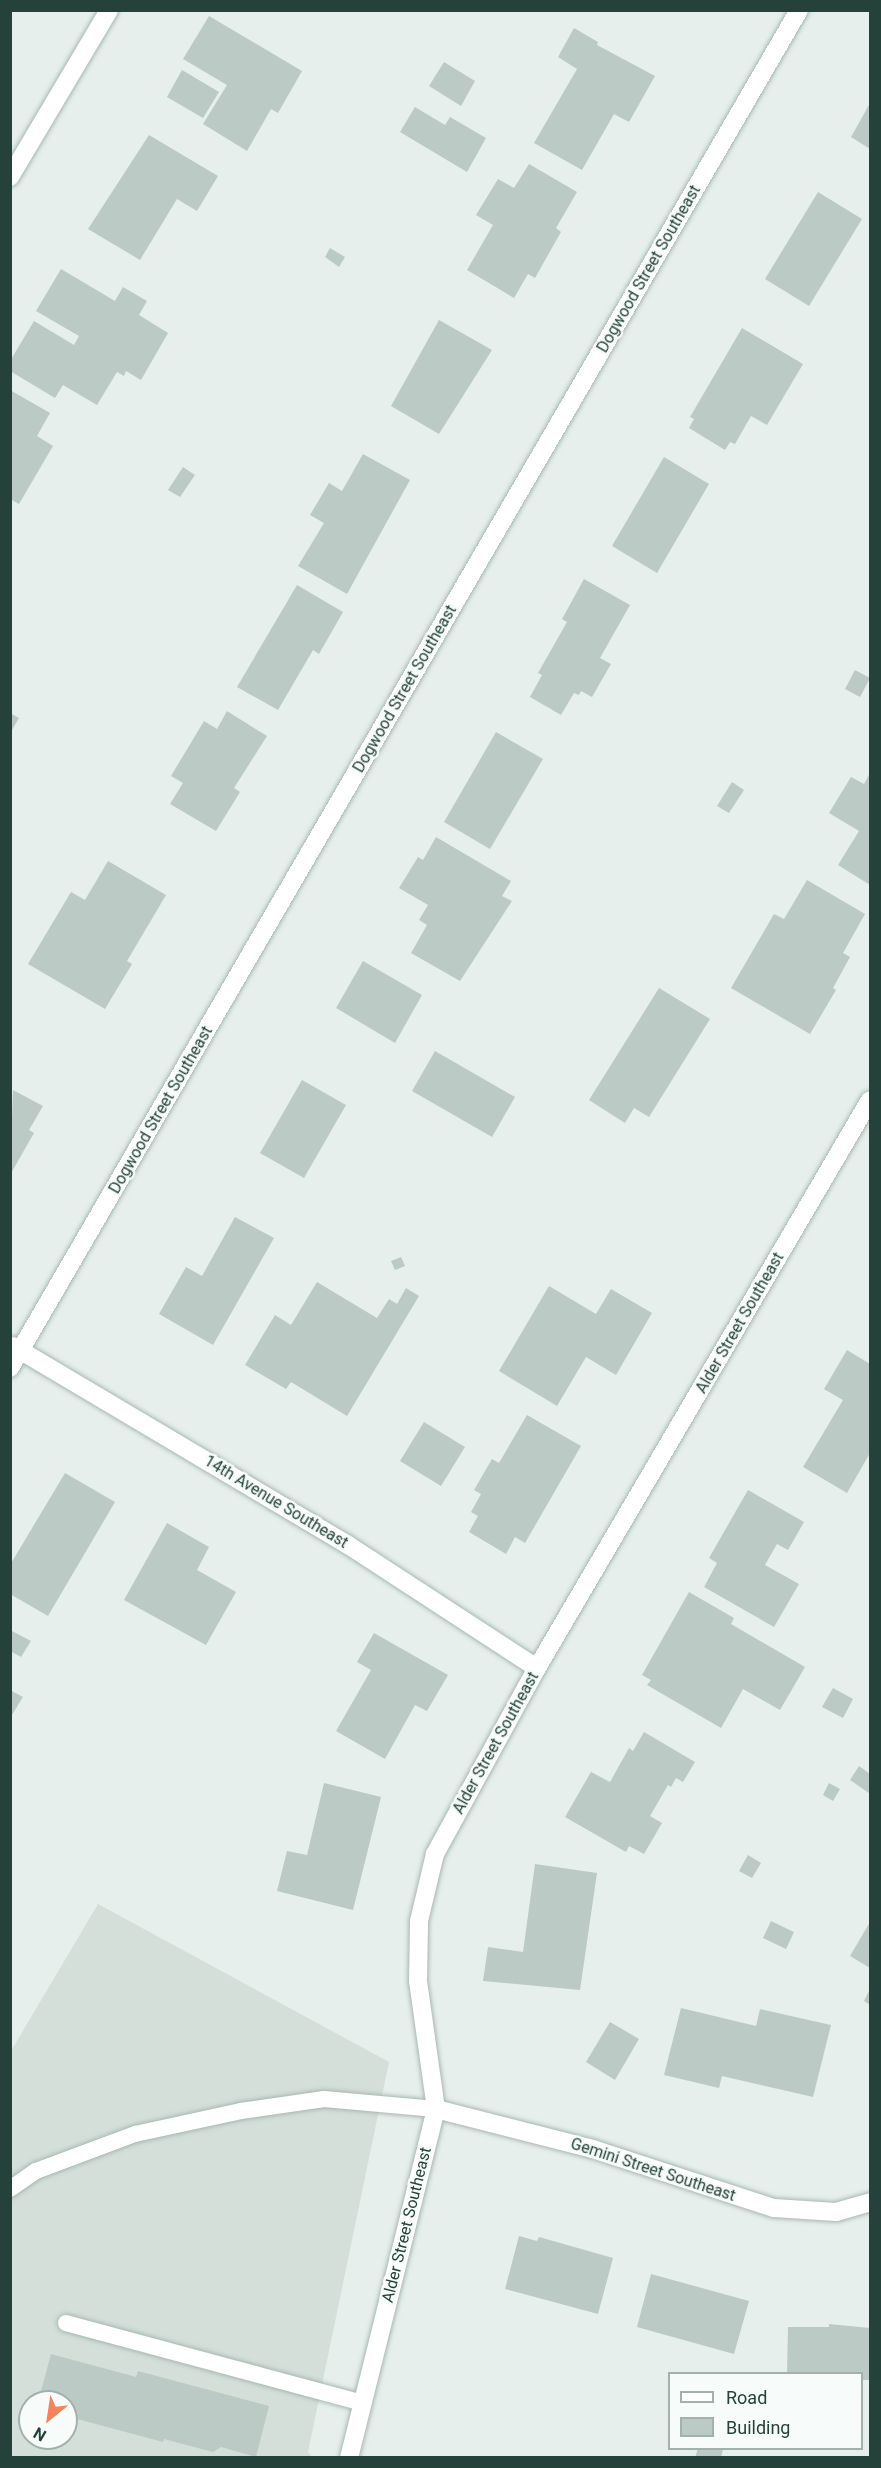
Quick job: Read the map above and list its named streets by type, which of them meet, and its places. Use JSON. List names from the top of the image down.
{
  "streets": {
    "street": [
      "Dogwood Street Southeast",
      "Alder Street Southeast",
      "14th Avenue Southeast",
      "Gemini Street Southeast"
    ]
  },
  "crossings": [
    ["Dogwood Street Southeast", "14th Avenue Southeast"],
    ["Alder Street Southeast", "14th Avenue Southeast"],
    ["Alder Street Southeast", "Gemini Street Southeast"]
  ],
  "legend": ["Road", "Building"],
  "north": "bottom left"
}
